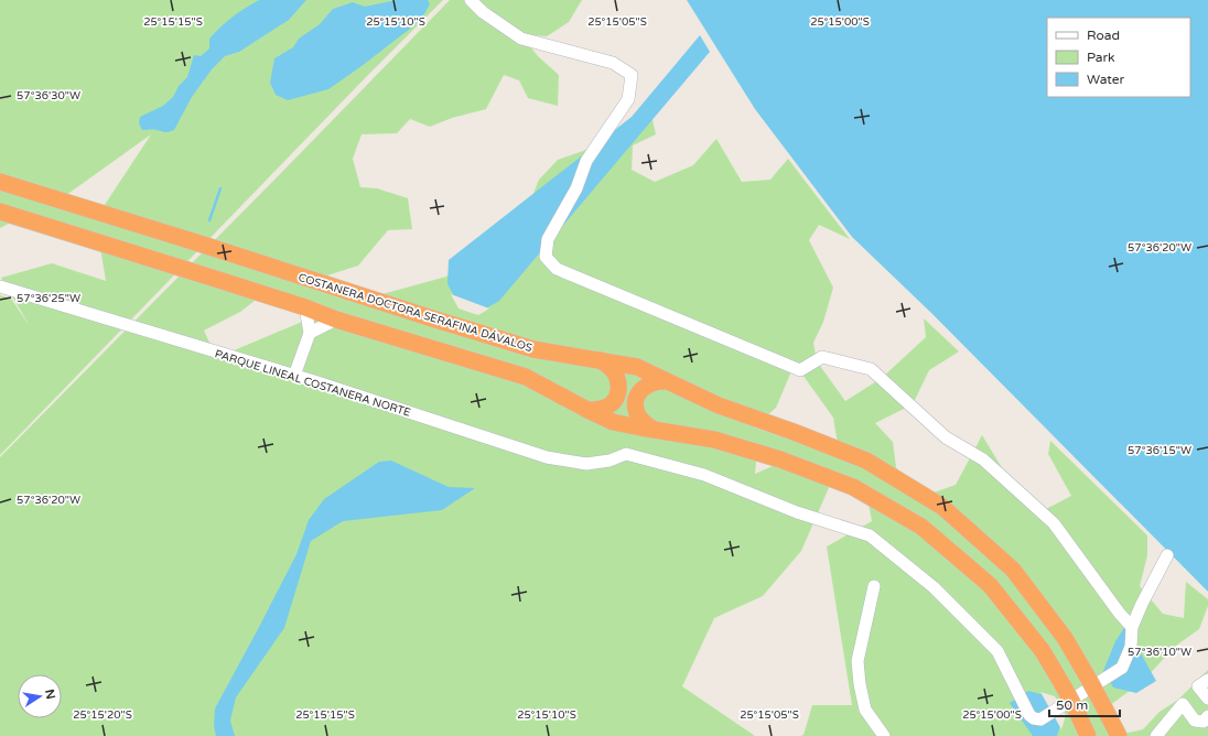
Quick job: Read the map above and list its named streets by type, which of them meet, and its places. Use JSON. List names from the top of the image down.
{
  "streets": {
    "highway": ["COSTANERA DOCTORA SERAFINA DÁVALOS"],
    "street": ["PARQUE LINEAL COSTANERA NORTE"]
  },
  "legend": ["Road", "Park", "Water"],
  "scale_bar": "50 m",
  "north": "right",
  "coordinates": [
    "25°15'15\"S",
    "25°15'10\"S",
    "25°15'05\"S",
    "25°15'00\"S",
    "57°36'30\"W",
    "57°36'20\"W",
    "57°36'25\"W",
    "57°36'15\"W",
    "57°36'10\"W",
    "25°15'20\"S"
  ]
}
